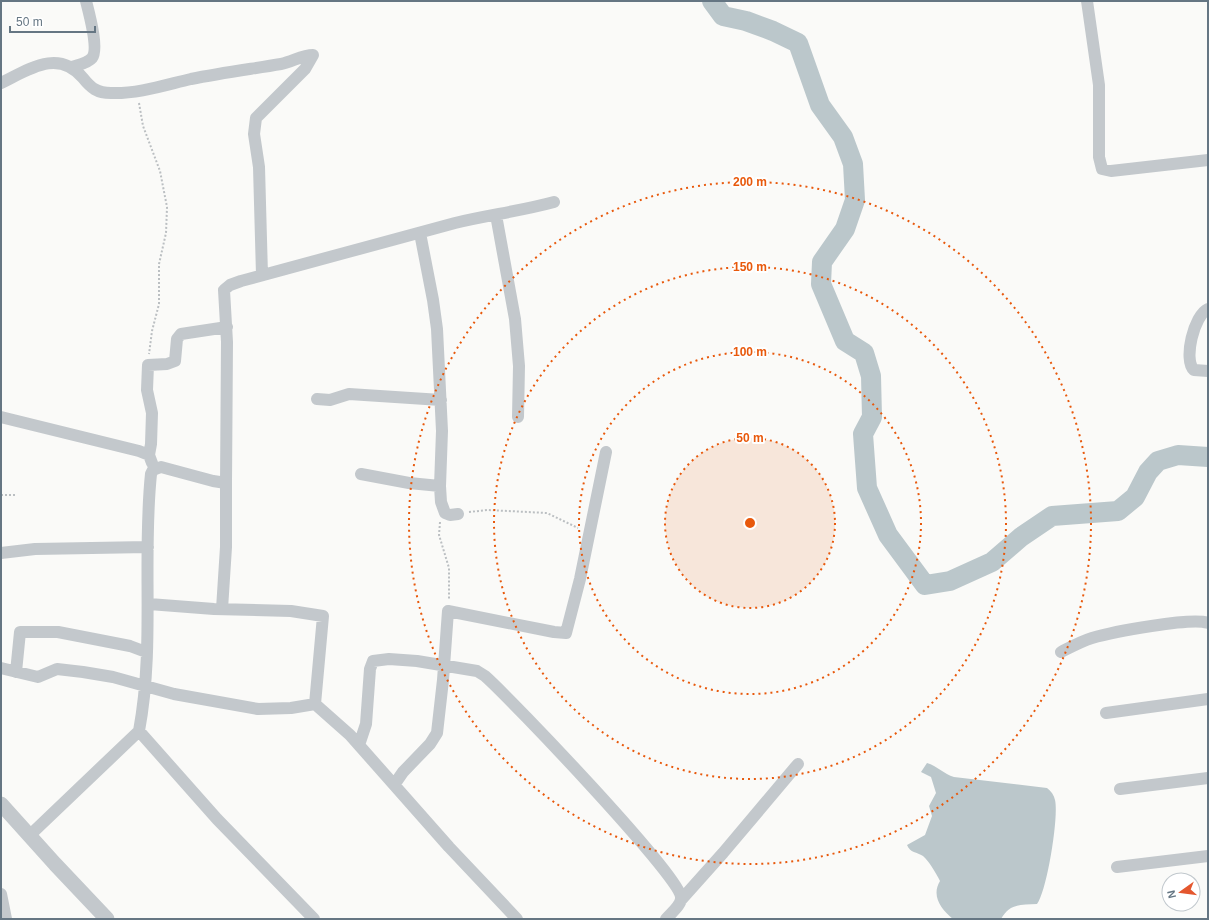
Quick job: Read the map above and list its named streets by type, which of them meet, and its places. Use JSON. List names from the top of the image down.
{
  "scale_bar": "50 m",
  "north": "left",
  "rings": [
    "200 m",
    "150 m",
    "100 m",
    "50 m"
  ]
}
